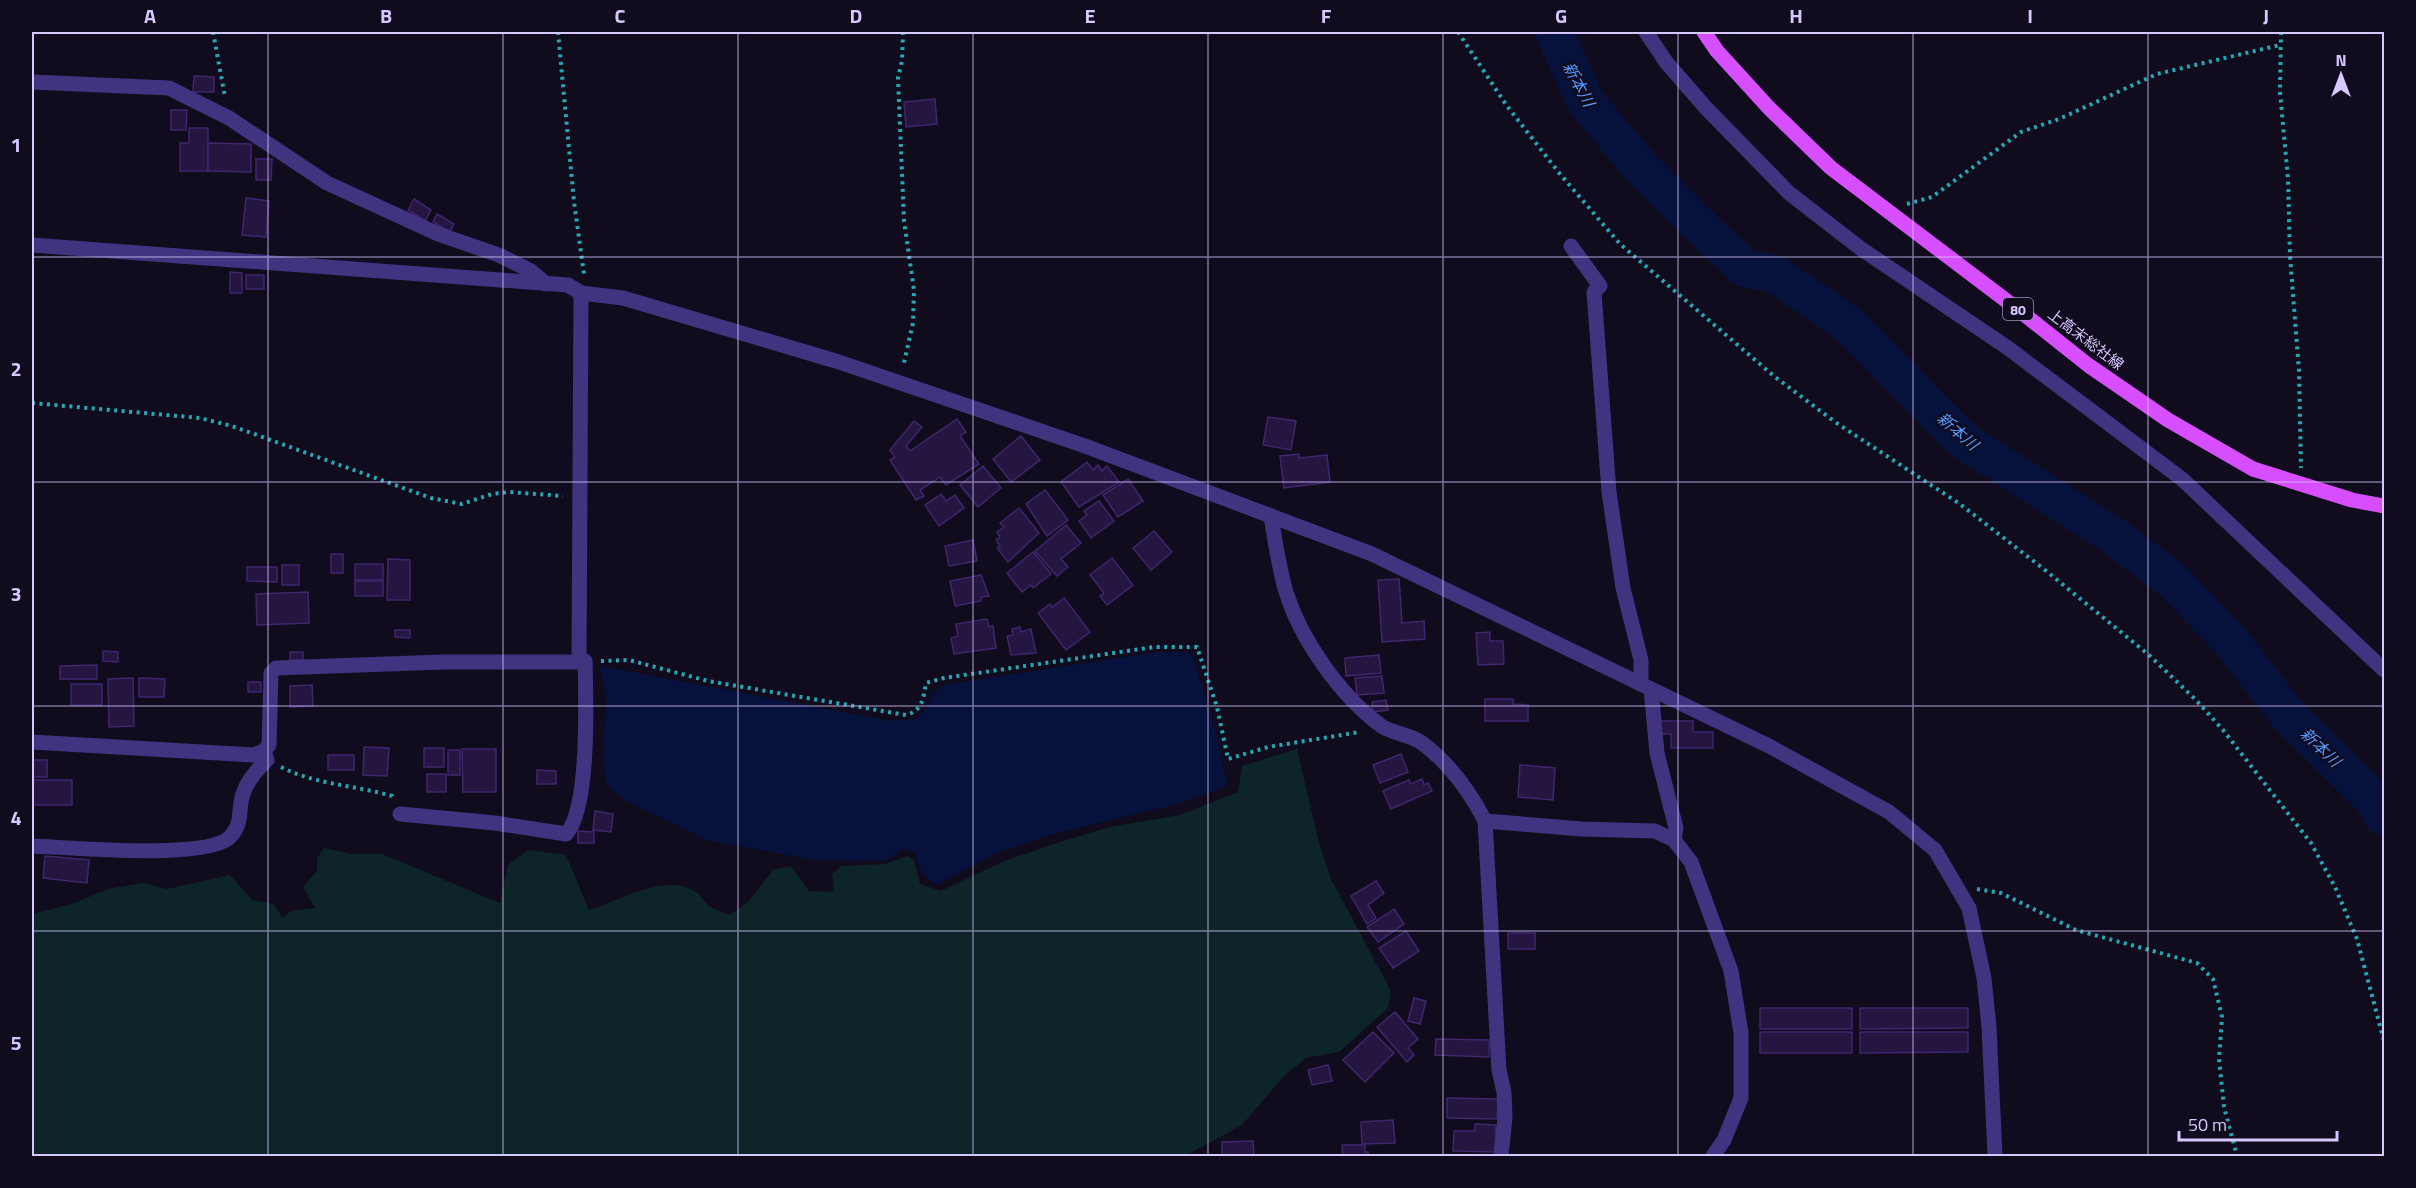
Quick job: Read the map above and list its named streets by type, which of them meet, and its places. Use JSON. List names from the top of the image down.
{
  "streets": {
    "main road": ["80", "上高末総社線"]
  },
  "water": ["新本川"],
  "scale_bar": "50 m",
  "north": "top",
  "grid": {
    "columns": [
      "A",
      "B",
      "C",
      "D",
      "E",
      "F",
      "G",
      "H",
      "I",
      "J"
    ],
    "rows": [
      "1",
      "2",
      "3",
      "4",
      "5"
    ]
  }
}
